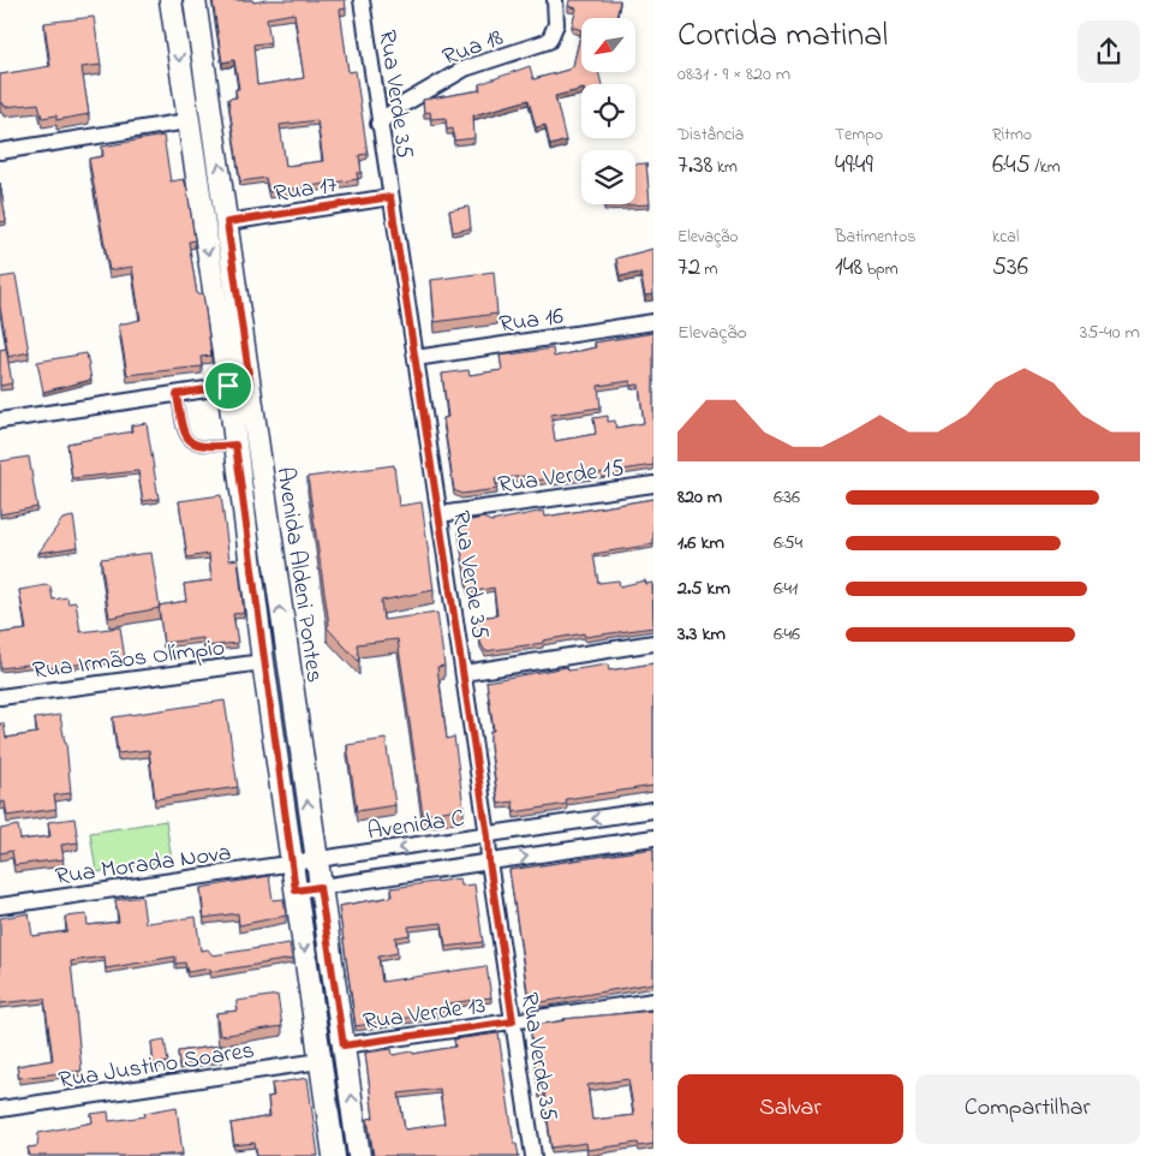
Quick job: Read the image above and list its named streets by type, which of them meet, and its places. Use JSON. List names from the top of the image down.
{
  "streets": {
    "main road": ["Avenida Aldeni Pontes"],
    "street": [
      "Rua 18",
      "Rua Verde 35",
      "Rua 17",
      "Rua 16",
      "Rua Verde 15",
      "Rua Irmãos Olímpio",
      "Avenida C",
      "Rua Morada Nova",
      "Rua Verde 13",
      "Rua Justino Soares"
    ]
  },
  "crossings": [
    ["Rua 18", "Rua Verde 35"],
    ["Rua Verde 35", "Rua 17"],
    ["Rua Verde 35", "Rua 16"],
    ["Rua Verde 35", "Rua Verde 15"],
    ["Rua Verde 35", "Avenida C"],
    ["Rua Verde 35", "Rua Verde 13"],
    ["Rua 17", "Avenida Aldeni Pontes"],
    ["Avenida Aldeni Pontes", "Rua Irmãos Olímpio"],
    ["Avenida Aldeni Pontes", "Avenida C"],
    ["Avenida Aldeni Pontes", "Rua Morada Nova"],
    ["Avenida Aldeni Pontes", "Rua Verde 13"],
    ["Avenida Aldeni Pontes", "Rua Justino Soares"],
    ["Avenida C", "Rua Morada Nova"]
  ],
  "north": "bottom left",
  "page": {
    "heading": ["Corrida matinal", "08:31 · 9 × 820 m"],
    "stats": [
      ["Distância", "7.38 km"],
      ["Tempo", "49:49"],
      ["Ritmo", "6:45 /km"],
      ["Elevação", "72 m"],
      ["Batimentos", "148 bpm"],
      ["kcal", "536"]
    ],
    "chart": ["Elevação", "35–40 m"],
    "list": [
      {
        "name": "820 m",
        "note": "6:36"
      },
      {
        "name": "1.6 km",
        "note": "6:54"
      },
      {
        "name": "2.5 km",
        "note": "6:41"
      },
      {
        "name": "3.3 km",
        "note": "6:46"
      }
    ],
    "buttons": ["Salvar", "Compartilhar"]
  }
}
